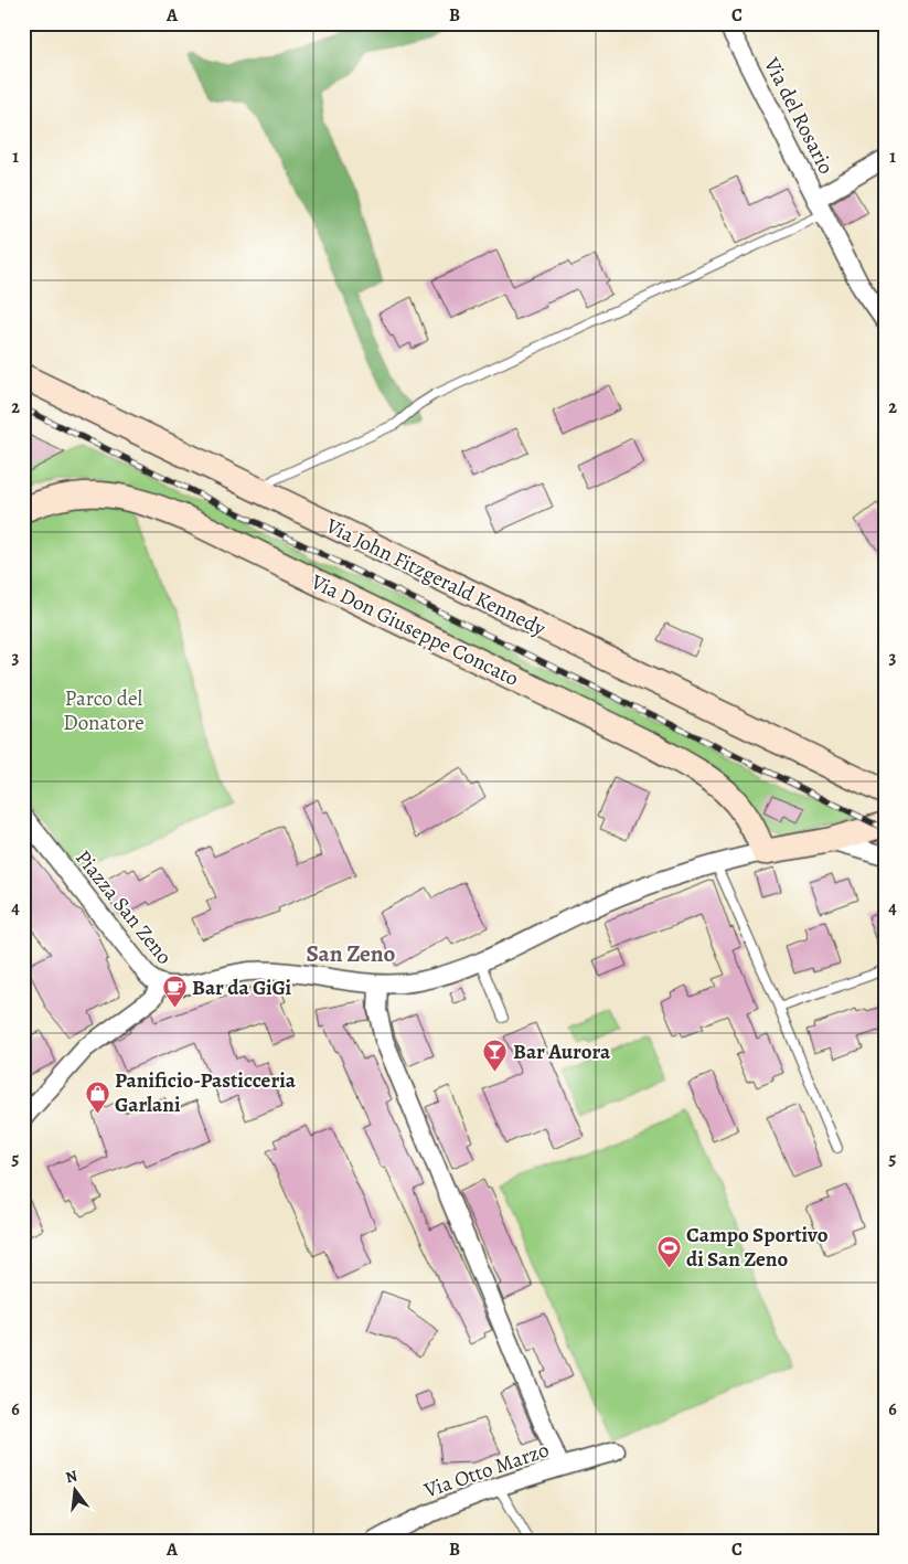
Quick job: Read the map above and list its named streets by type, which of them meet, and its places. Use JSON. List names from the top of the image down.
{
  "streets": {
    "main road": ["Via John Fitzgerald Kennedy", "Via Don Giuseppe Concato"],
    "street": ["Via del Rosario", "Piazza San Zeno", "Via Otto Marzo"]
  },
  "districts": ["San Zeno"],
  "parks": ["Parco del Donatore"],
  "places": {
    "cafe": ["Bar da GiGi"],
    "bar": ["Bar Aurora"],
    "shop": ["Panificio-Pasticceria Garlani"],
    "sports": ["Campo Sportivo di San Zeno"]
  },
  "north": "top",
  "grid": {
    "columns": ["A", "B", "C"],
    "rows": [
      "1",
      "2",
      "3",
      "4",
      "5",
      "6"
    ]
  }
}
